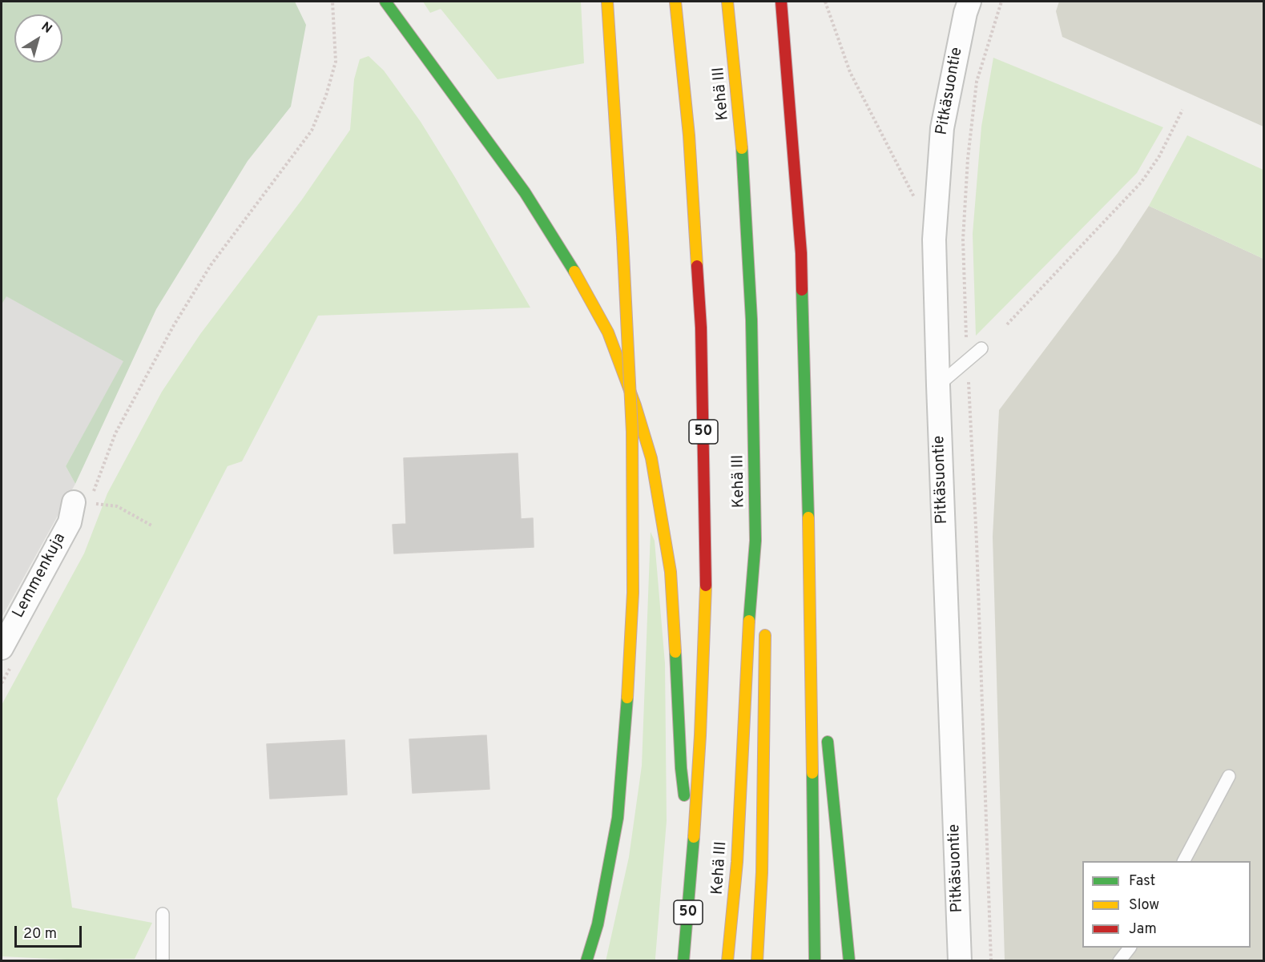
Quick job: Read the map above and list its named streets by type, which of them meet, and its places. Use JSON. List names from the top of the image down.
{
  "streets": {
    "highway": ["Kehä III", "50"],
    "street": ["Pitkäsuontie", "Lemmenkuja"]
  },
  "legend": ["Fast", "Slow", "Jam"],
  "scale_bar": "20 m",
  "north": "top right"
}
